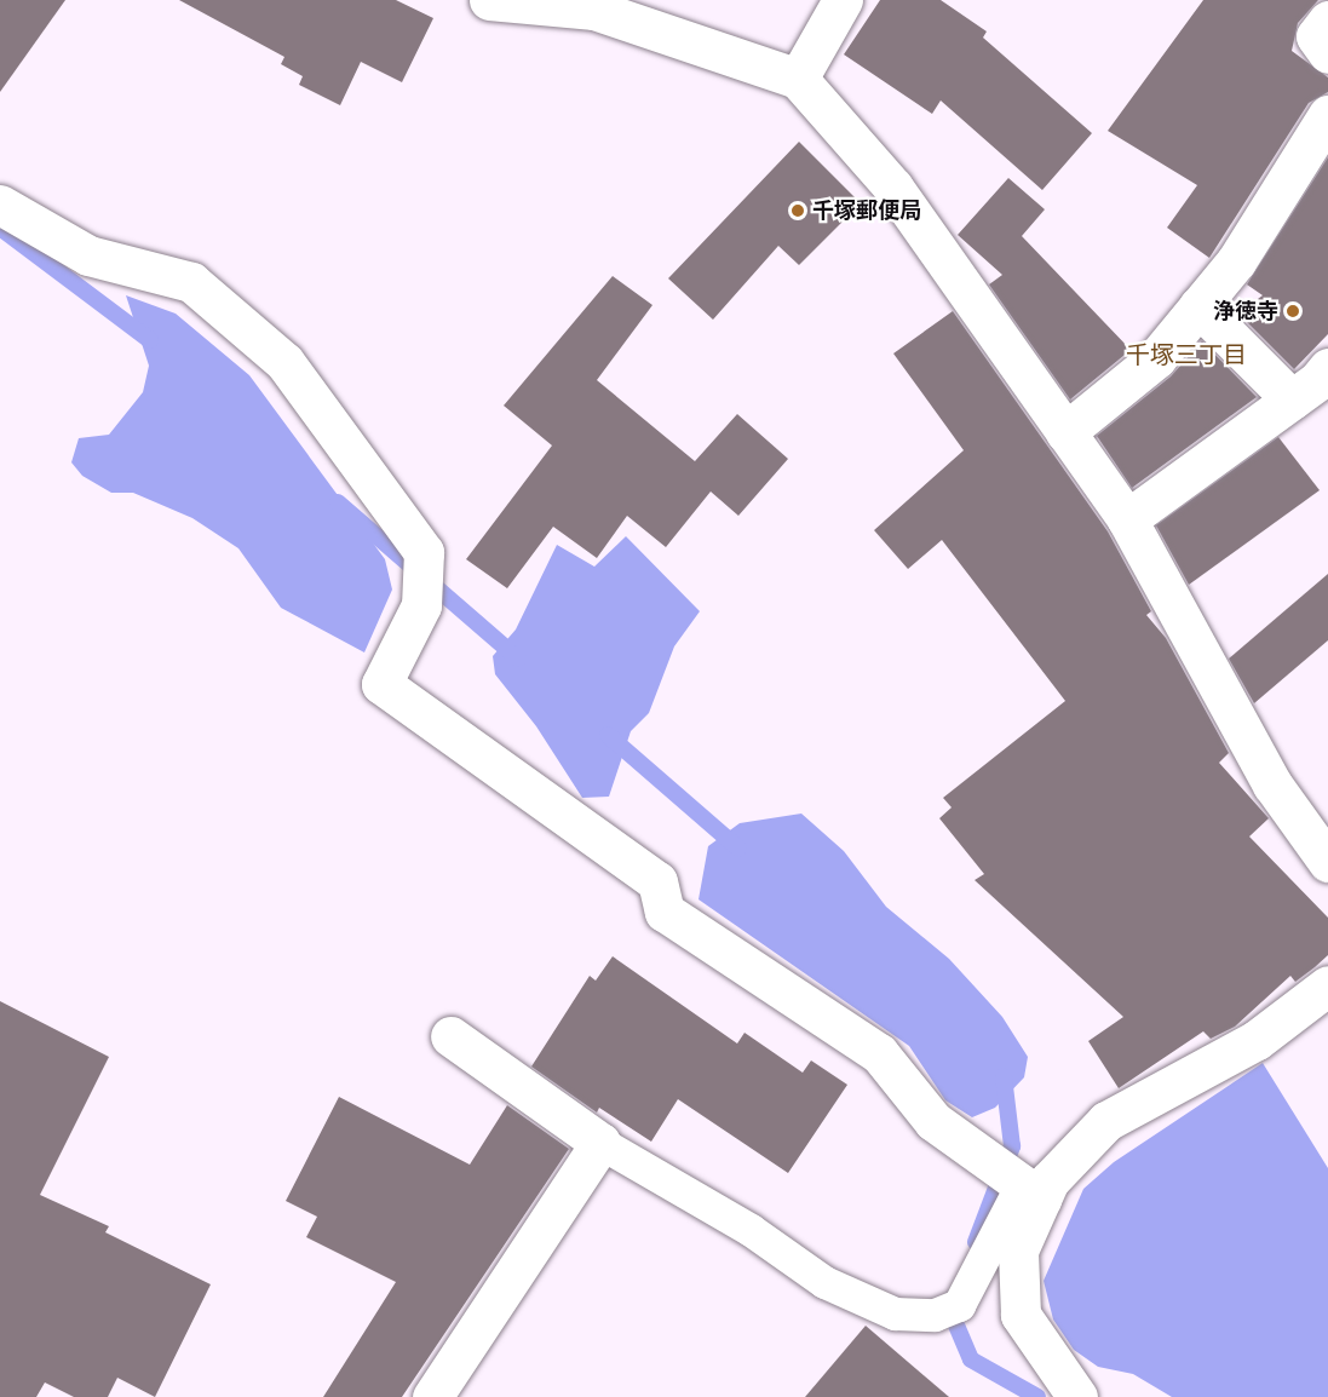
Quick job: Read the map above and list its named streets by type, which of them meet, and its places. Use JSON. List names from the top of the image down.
{
  "districts": ["千塚三丁目"],
  "places": ["千塚郵便局", "浄徳寺"]
}
